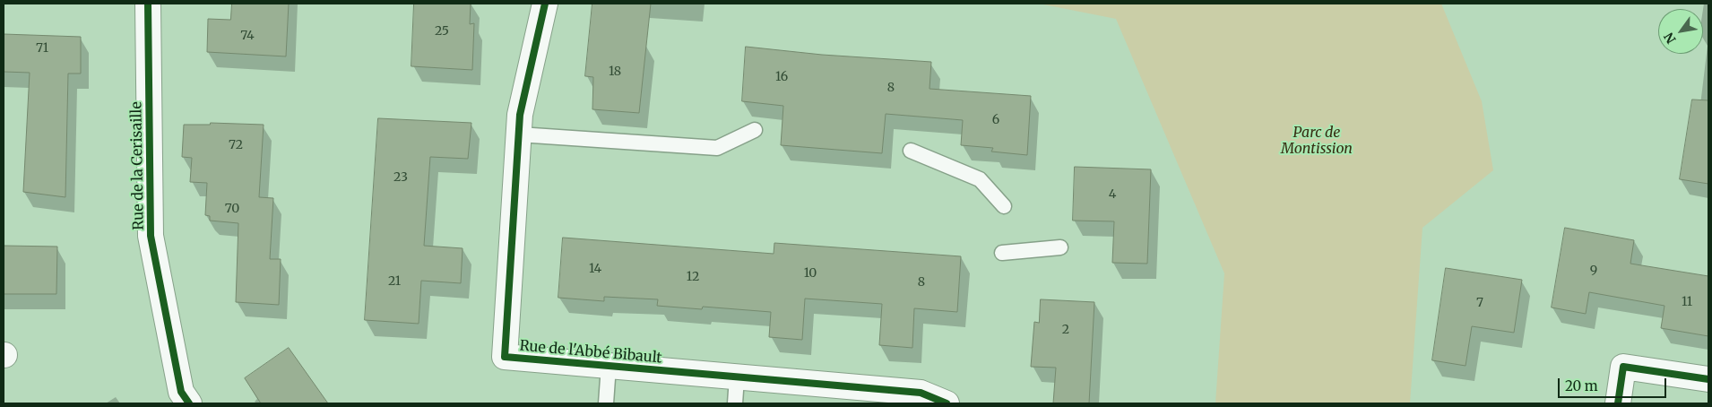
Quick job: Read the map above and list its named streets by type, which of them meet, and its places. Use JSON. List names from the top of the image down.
{
  "streets": {
    "street": ["Rue de la Cerisaille", "Rue de l'Abbé Bibault"]
  },
  "parks": ["Parc de Montission"],
  "house_numbers": [
    "25",
    "74",
    "71",
    "18",
    "16",
    "8",
    "6",
    "72",
    "23",
    "4",
    "70",
    "14",
    "9",
    "10",
    "12",
    "21",
    "8",
    "11",
    "7",
    "2"
  ],
  "scale_bar": "20 m",
  "north": "bottom left"
}
